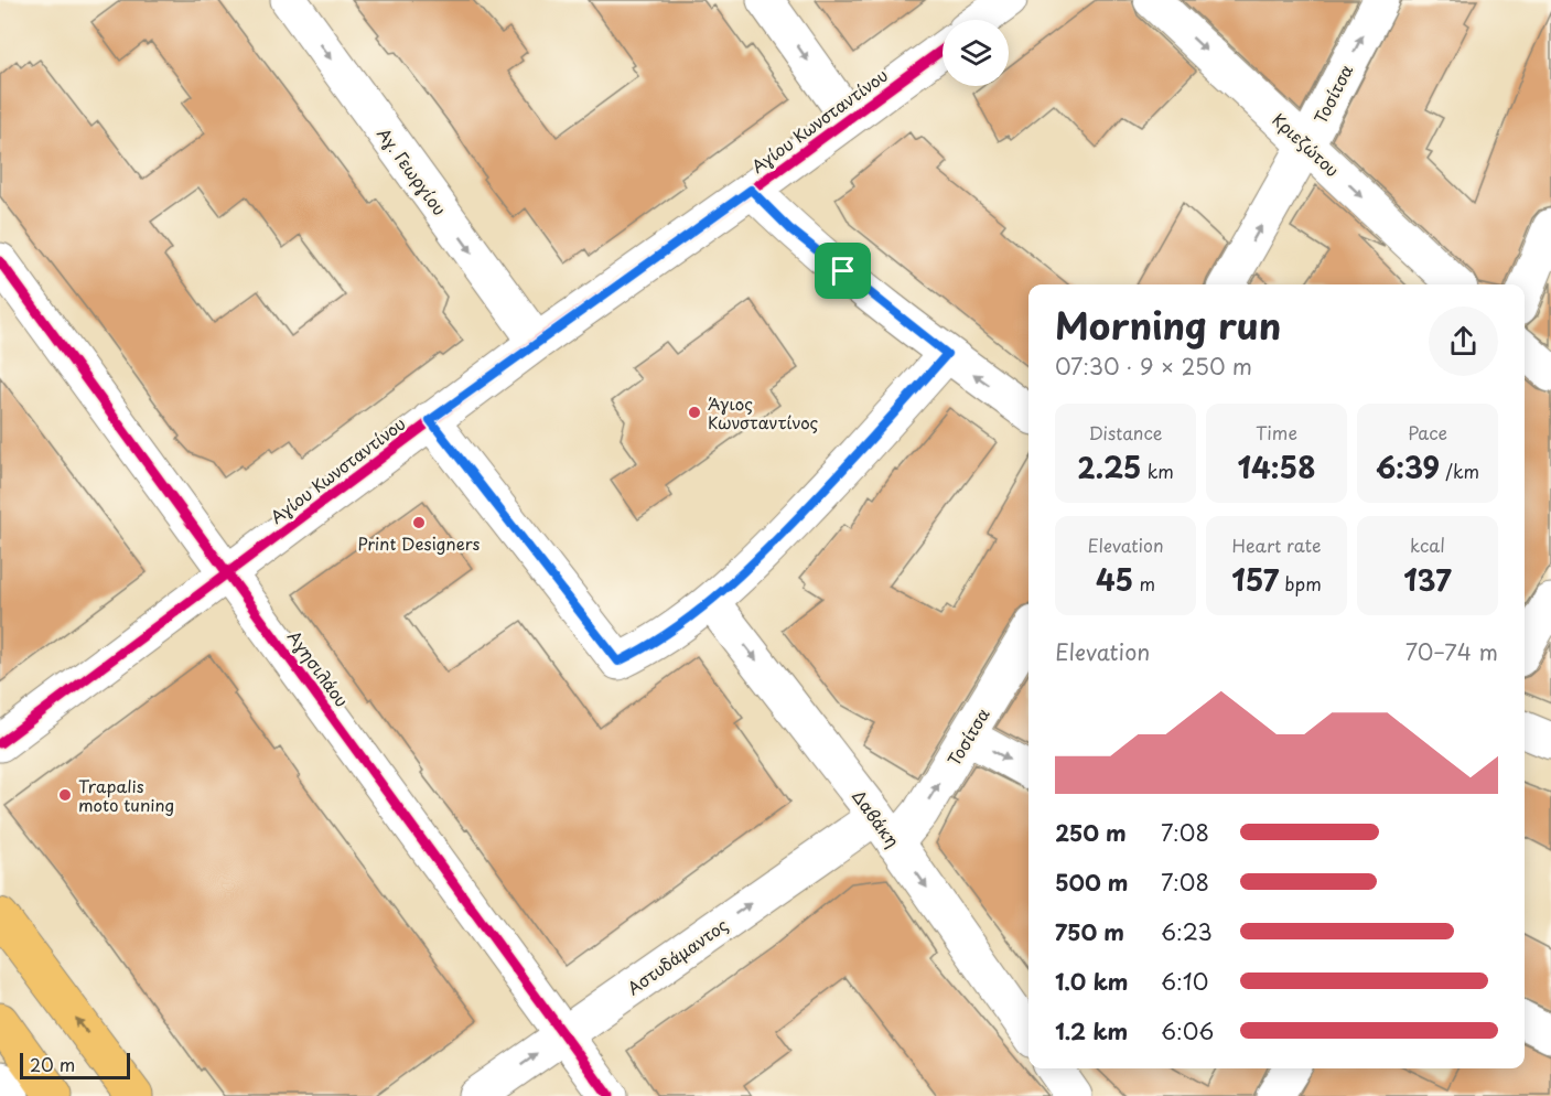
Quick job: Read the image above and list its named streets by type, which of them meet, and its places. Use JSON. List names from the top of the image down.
{
  "streets": {
    "street": [
      "Τοσίτσα",
      "Αγίου Κωνσταντίνου",
      "Κριεζώτου",
      "Αγ. Γεωργίου",
      "Αγησιλάου",
      "Δαβάκη",
      "Αστυδάμαντος"
    ]
  },
  "crossings": [
    ["Τοσίτσα", "Κριεζώτου"],
    ["Τοσίτσα", "Δαβάκη"],
    ["Τοσίτσα", "Αστυδάμαντος"],
    ["Αγίου Κωνσταντίνου", "Αγ. Γεωργίου"],
    ["Αγίου Κωνσταντίνου", "Αγησιλάου"],
    ["Αγησιλάου", "Αστυδάμαντος"],
    ["Δαβάκη", "Αστυδάμαντος"]
  ],
  "one_way": [
    "Τοσίτσα",
    "Κριεζώτου",
    "Αγ. Γεωργίου",
    "Δαβάκη",
    "Αστυδάμαντος"
  ],
  "places": ["Άγιος Κωνσταντίνος", "Print Designers", "Trapalis moto tuning"],
  "scale_bar": "20 m",
  "page": {
    "heading": ["Morning run", "07:30 · 9 × 250 m"],
    "stats": [
      ["Distance", "2.25 km"],
      ["Time", "14:58"],
      ["Pace", "6:39 /km"],
      ["Elevation", "45 m"],
      ["Heart rate", "157 bpm"],
      ["kcal", "137"]
    ],
    "chart": ["Elevation", "70–74 m"],
    "list": [
      {
        "name": "250 m",
        "note": "7:08"
      },
      {
        "name": "500 m",
        "note": "7:08"
      },
      {
        "name": "750 m",
        "note": "6:23"
      },
      {
        "name": "1.0 km",
        "note": "6:10"
      },
      {
        "name": "1.2 km",
        "note": "6:06"
      }
    ],
    "scale": "20 m"
  }
}
